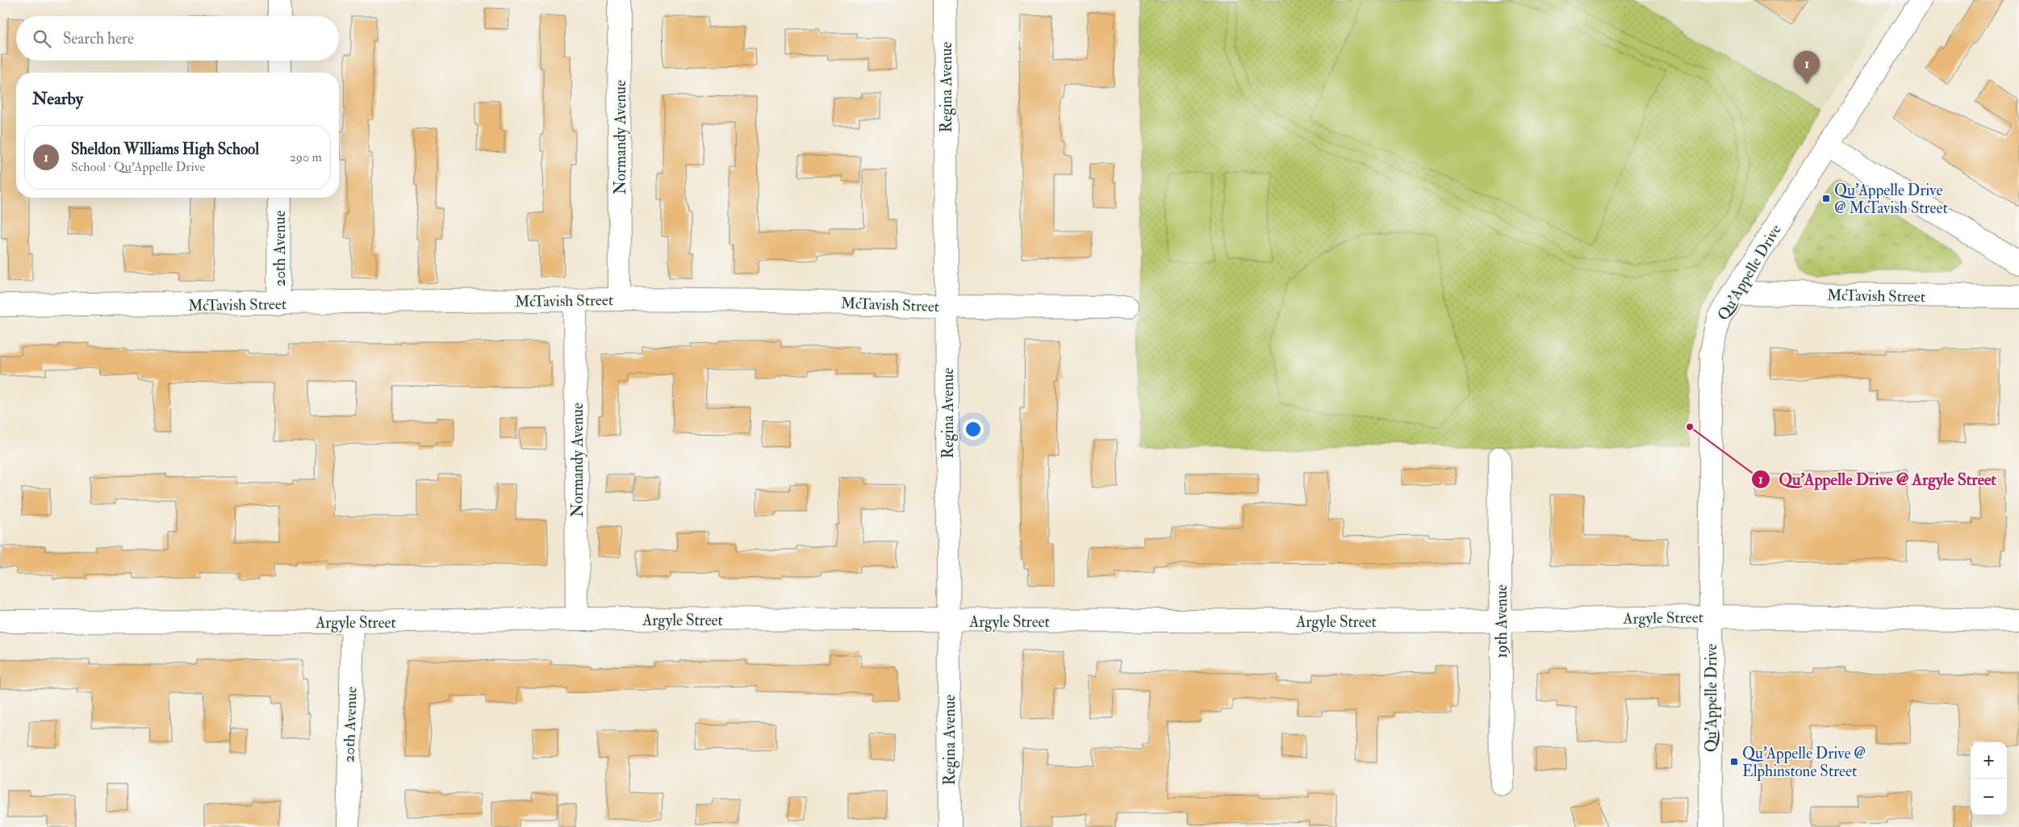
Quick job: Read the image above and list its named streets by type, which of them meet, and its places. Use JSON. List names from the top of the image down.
{
  "streets": {
    "street": [
      "Regina Avenue",
      "Normandy Avenue",
      "20th Avenue",
      "Qu'Appelle Drive",
      "McTavish Street",
      "Argyle Street",
      "19th Avenue"
    ]
  },
  "crossings": [
    ["Regina Avenue", "McTavish Street"],
    ["Regina Avenue", "Argyle Street"],
    ["Normandy Avenue", "McTavish Street"],
    ["Normandy Avenue", "Argyle Street"],
    ["20th Avenue", "McTavish Street"],
    ["20th Avenue", "Argyle Street"],
    ["Qu'Appelle Drive", "McTavish Street"],
    ["Qu'Appelle Drive", "Argyle Street"],
    ["Argyle Street", "19th Avenue"]
  ],
  "places": {
    "transit": ["Qu'Appelle Drive @ McTavish Street", "Qu'Appelle Drive @ Elphinstone Street"],
    "other": ["Qu'Appelle Drive @ Argyle Street"]
  },
  "page": {
    "search": "Search here",
    "pins": "1",
    "heading": "Nearby",
    "list": [
      {
        "mark": "1",
        "name": "Sheldon Williams High School",
        "note": "School · Qu'Appelle Drive",
        "value": "290 m"
      }
    ],
    "map_buttons": ["+", "−"]
  }
}
